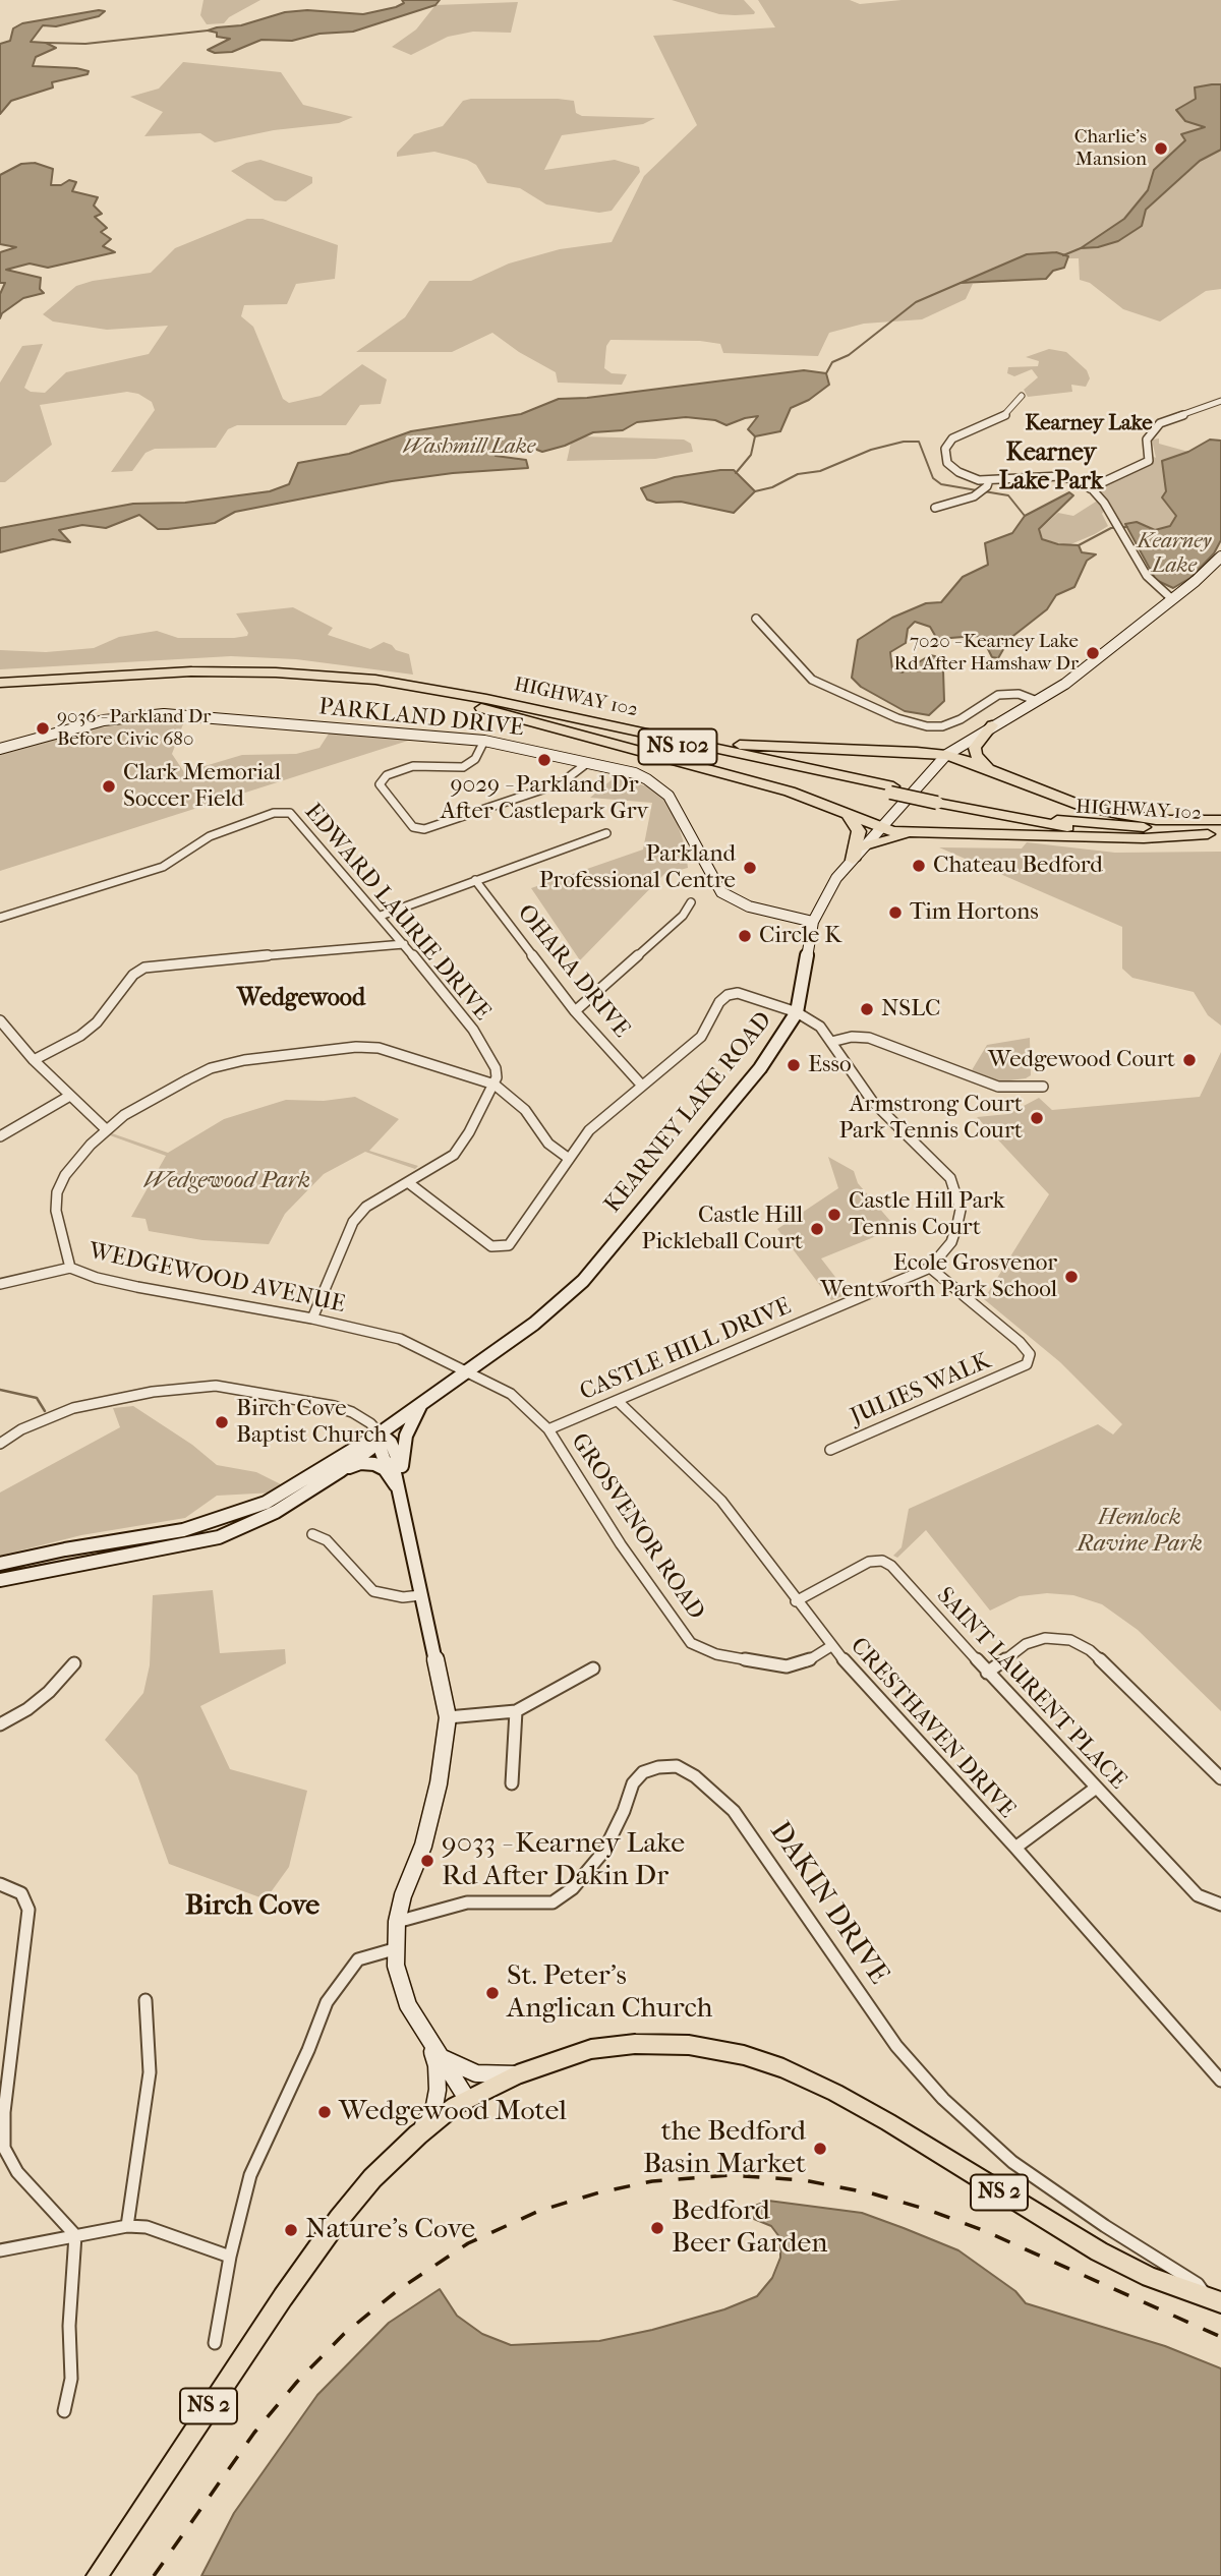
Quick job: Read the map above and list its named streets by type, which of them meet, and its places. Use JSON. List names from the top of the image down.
{
  "streets": {
    "highway": ["HIGHWAY 102", "NS 102"],
    "main road": ["PARKLAND DRIVE", "KEARNEY LAKE ROAD", "NS 2"],
    "street": [
      "EDWARD LAURIE DRIVE",
      "OHARA DRIVE",
      "WEDGEWOOD AVENUE",
      "CASTLE HILL DRIVE",
      "JULIES WALK",
      "GROSVENOR ROAD",
      "SAINT LAURENT PLACE",
      "CRESTHAVEN DRIVE",
      "DAKIN DRIVE"
    ]
  },
  "crossings": [
    ["PARKLAND DRIVE", "KEARNEY LAKE ROAD"],
    ["EDWARD LAURIE DRIVE", "WEDGEWOOD AVENUE"],
    ["OHARA DRIVE", "CASTLE HILL DRIVE"],
    ["KEARNEY LAKE ROAD", "WEDGEWOOD AVENUE"],
    ["KEARNEY LAKE ROAD", "CASTLE HILL DRIVE"],
    ["KEARNEY LAKE ROAD", "GROSVENOR ROAD"],
    ["WEDGEWOOD AVENUE", "GROSVENOR ROAD"],
    ["CASTLE HILL DRIVE", "JULIES WALK"],
    ["CASTLE HILL DRIVE", "GROSVENOR ROAD"],
    ["CASTLE HILL DRIVE", "CRESTHAVEN DRIVE"],
    ["GROSVENOR ROAD", "CRESTHAVEN DRIVE"],
    ["SAINT LAURENT PLACE", "CRESTHAVEN DRIVE"],
    ["DAKIN DRIVE", "NS 2"]
  ],
  "districts": [
    "Kearney Lake",
    "Kearney Lake Park",
    "Wedgewood",
    "Birch Cove"
  ],
  "water": ["Washmill Lake", "Kearney Lake"],
  "parks": ["Wedgewood Park", "Hemlock Ravine Park"],
  "places": [
    "Charlie's Mansion",
    "7020 - Kearney Lake Rd After Hamshaw Dr",
    "9036 - Parkland Dr Before Civic 680",
    "9029 - Parkland Dr After Castlepark Grv",
    "Clark Memorial Soccer Field",
    "Chateau Bedford",
    "Parkland Professional Centre",
    "Tim Hortons",
    "Circle K",
    "NSLC",
    "Wedgewood Court",
    "Esso",
    "Armstrong Court Park Tennis Court",
    "Castle Hill Park Tennis Court",
    "Castle Hill Pickleball Court",
    "Ecole Grosvenor Wentworth Park School",
    "Birch Cove Baptist Church",
    "9033 - Kearney Lake Rd After Dakin Dr",
    "St. Peter's Anglican Church",
    "Wedgewood Motel",
    "the Bedford Basin Market",
    "Bedford Beer Garden",
    "Nature's Cove"
  ]
}
